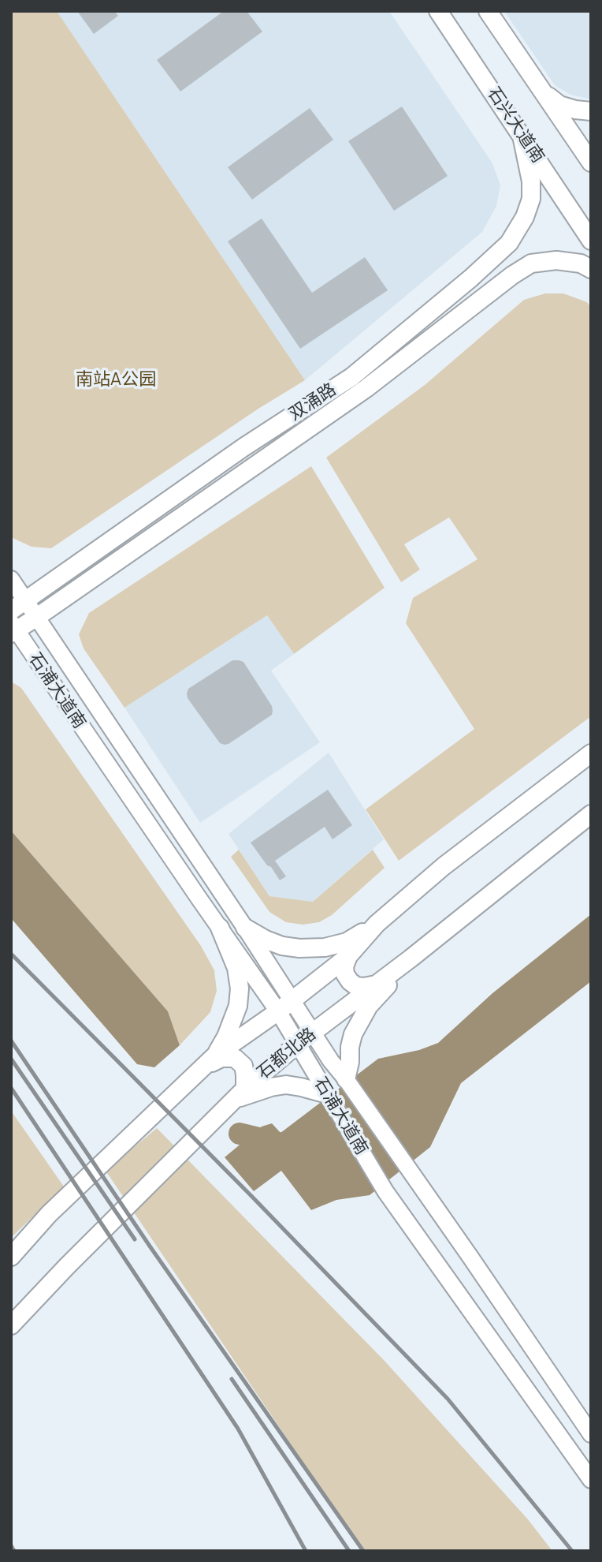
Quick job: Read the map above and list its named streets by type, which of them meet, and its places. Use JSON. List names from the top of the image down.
{
  "streets": {
    "main road": ["石兴大道南", "双涌路", "石都北路"],
    "street": ["石浦大道南"]
  },
  "crossings": [
    ["石兴大道南", "双涌路"],
    ["双涌路", "石浦大道南"],
    ["石浦大道南", "石都北路"]
  ],
  "parks": ["南站A公园"]
}
